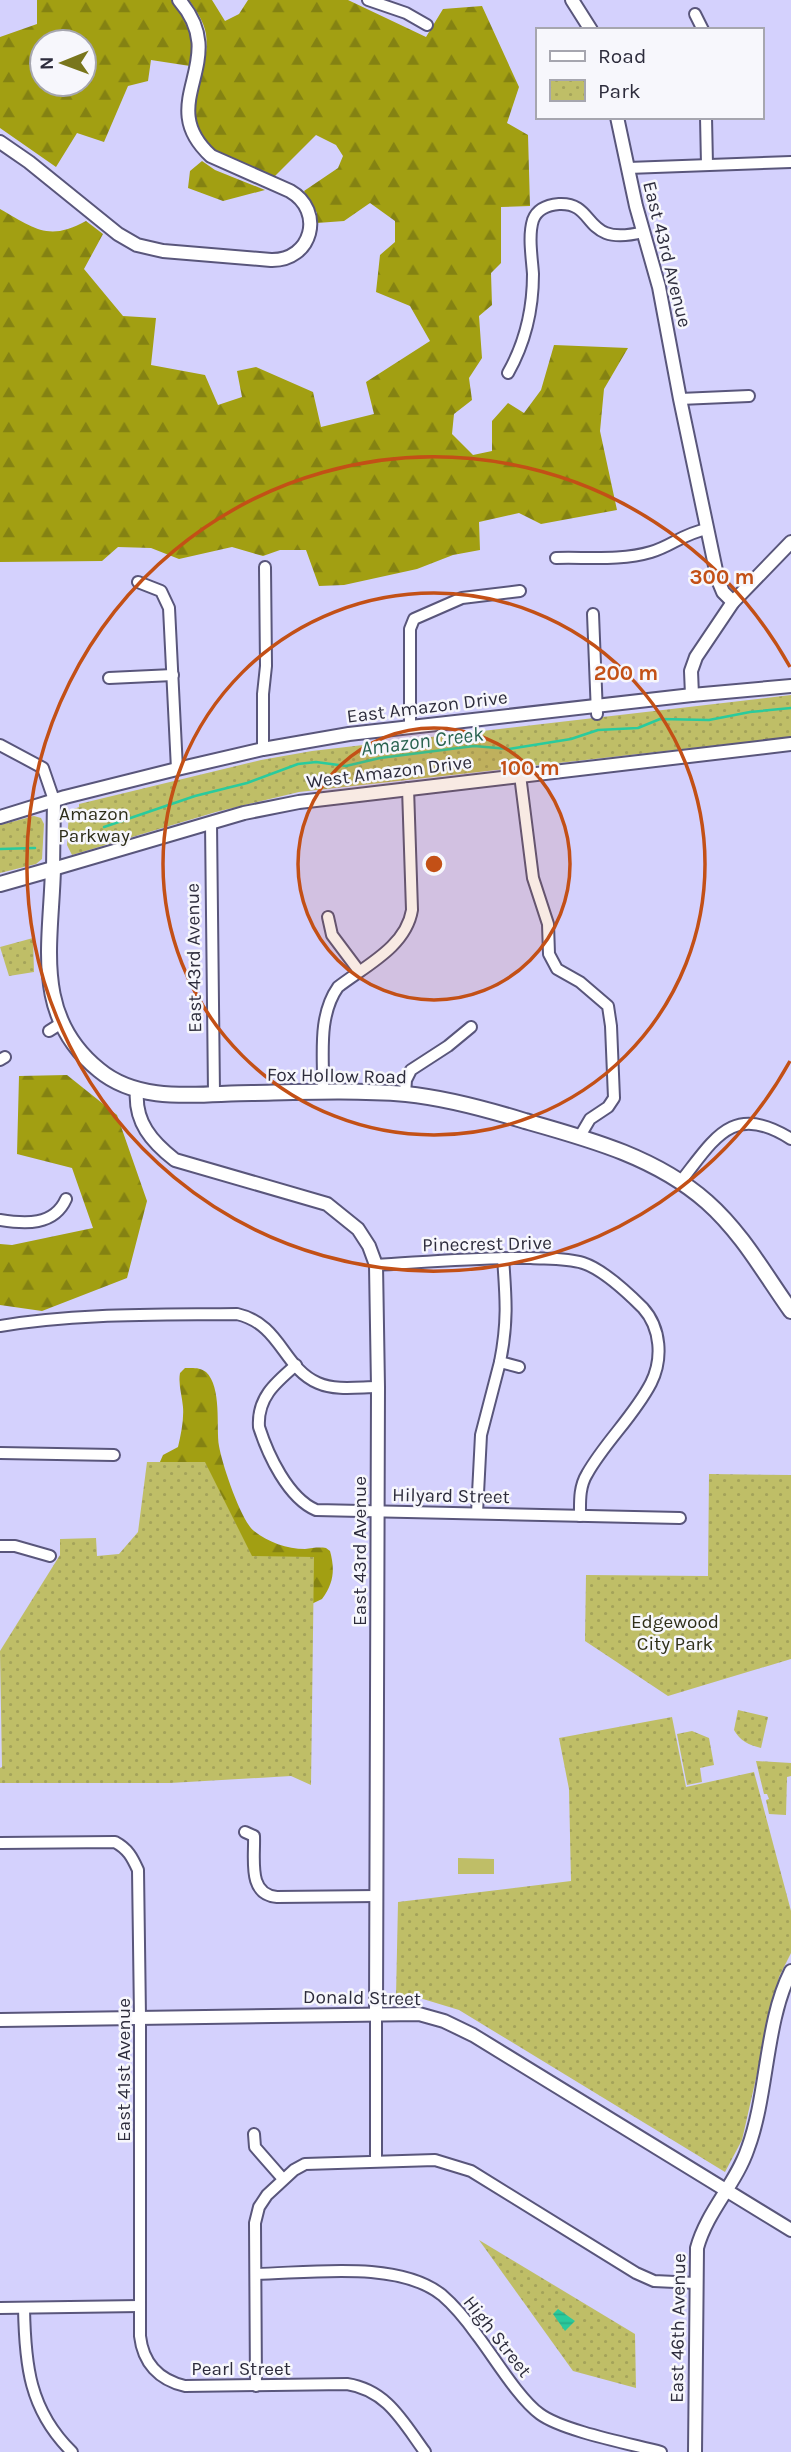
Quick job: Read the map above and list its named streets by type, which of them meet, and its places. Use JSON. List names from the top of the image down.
{
  "streets": {
    "main road": ["West Amazon Drive", "Fox Hollow Road"],
    "street": [
      "East 43rd Avenue",
      "East Amazon Drive",
      "Pinecrest Drive",
      "Hilyard Street",
      "Donald Street",
      "East 41st Avenue",
      "East 46th Avenue",
      "High Street",
      "Pearl Street"
    ]
  },
  "crossings": [
    ["East 43rd Avenue", "West Amazon Drive"],
    ["East 43rd Avenue", "Fox Hollow Road"],
    ["East 43rd Avenue", "Pinecrest Drive"],
    ["East 43rd Avenue", "Hilyard Street"],
    ["East 43rd Avenue", "Donald Street"],
    ["East Amazon Drive", "Fox Hollow Road"],
    ["West Amazon Drive", "Fox Hollow Road"],
    ["Pinecrest Drive", "Hilyard Street"],
    ["Donald Street", "East 41st Avenue"],
    ["Donald Street", "East 46th Avenue"],
    ["East 41st Avenue", "Pearl Street"]
  ],
  "water": ["Amazon Creek"],
  "parks": ["Amazon Parkway", "Edgewood City Park"],
  "legend": ["Road", "Park"],
  "north": "left",
  "rings": ["300 m", "200 m", "100 m"]
}
